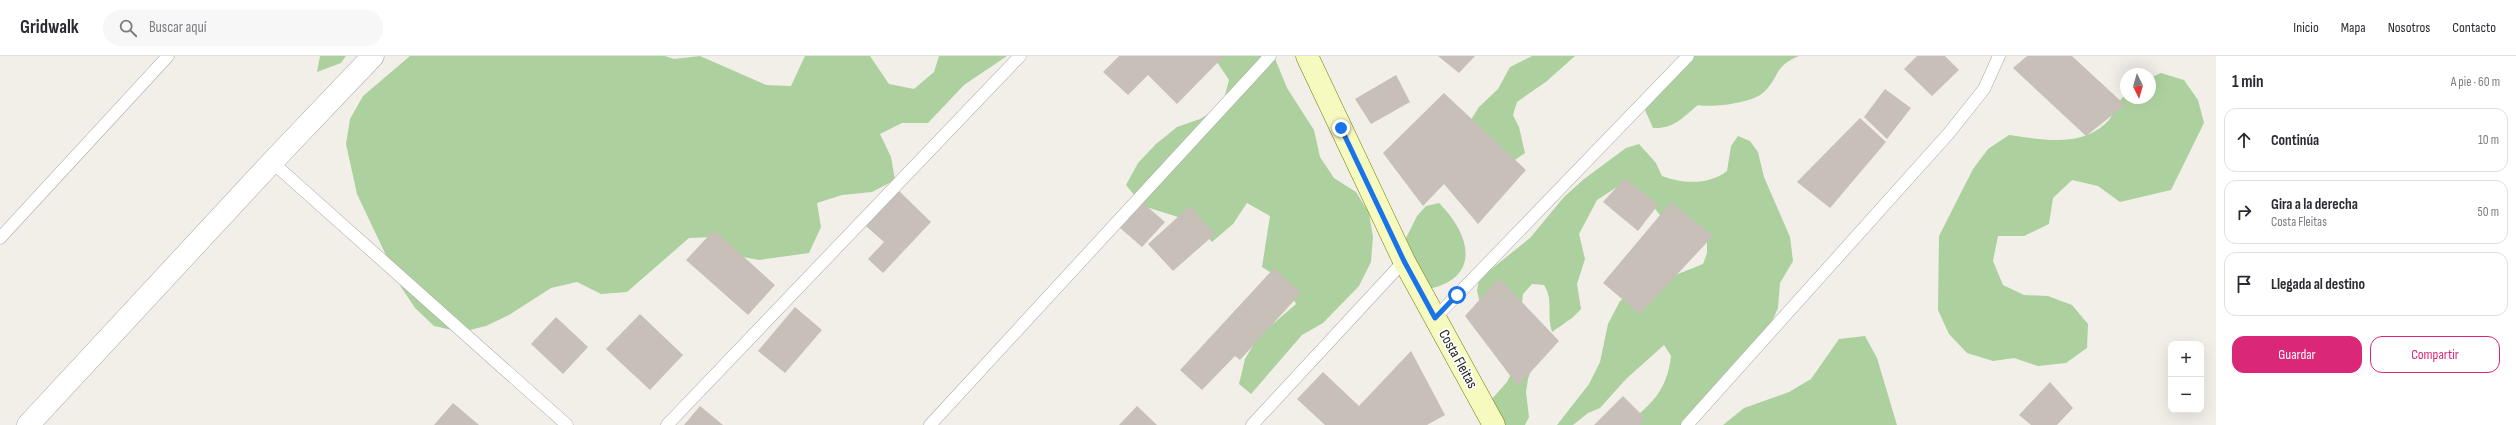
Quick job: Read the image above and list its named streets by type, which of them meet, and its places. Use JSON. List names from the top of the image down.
{
  "streets": {
    "main road": ["Costa Fleitas"]
  },
  "north": "bottom",
  "page": {
    "header": "Gridwalk",
    "search": "Buscar aquí",
    "nav": [
      "Inicio",
      "Mapa",
      "Nosotros",
      "Contacto"
    ],
    "heading": ["1 min", "A pie · 60 m"],
    "list": [
      ["Continúa", "10 m"],
      ["Gira a la derecha", "Costa Fleitas", "50 m"],
      "Llegada al destino"
    ],
    "buttons": ["Guardar", "Compartir"],
    "map_buttons": ["+", "−"]
  }
}
